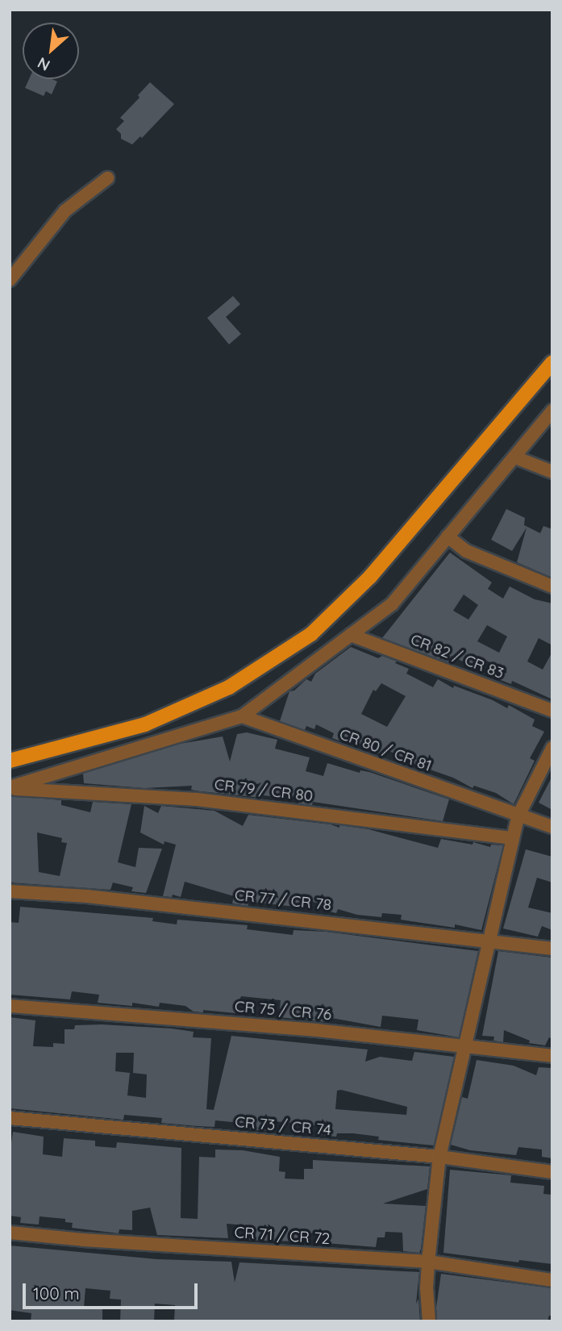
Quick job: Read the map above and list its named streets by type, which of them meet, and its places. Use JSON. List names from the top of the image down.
{
  "streets": {
    "street": [
      "CR 82 / CR 83",
      "CR 80 / CR 81",
      "CR 79 / CR 80",
      "CR 77 / CR 78",
      "CR 75 / CR 76",
      "CR 73 / CR 74",
      "CR 71 / CR 72"
    ]
  },
  "scale_bar": "100 m",
  "north": "bottom left"
}
